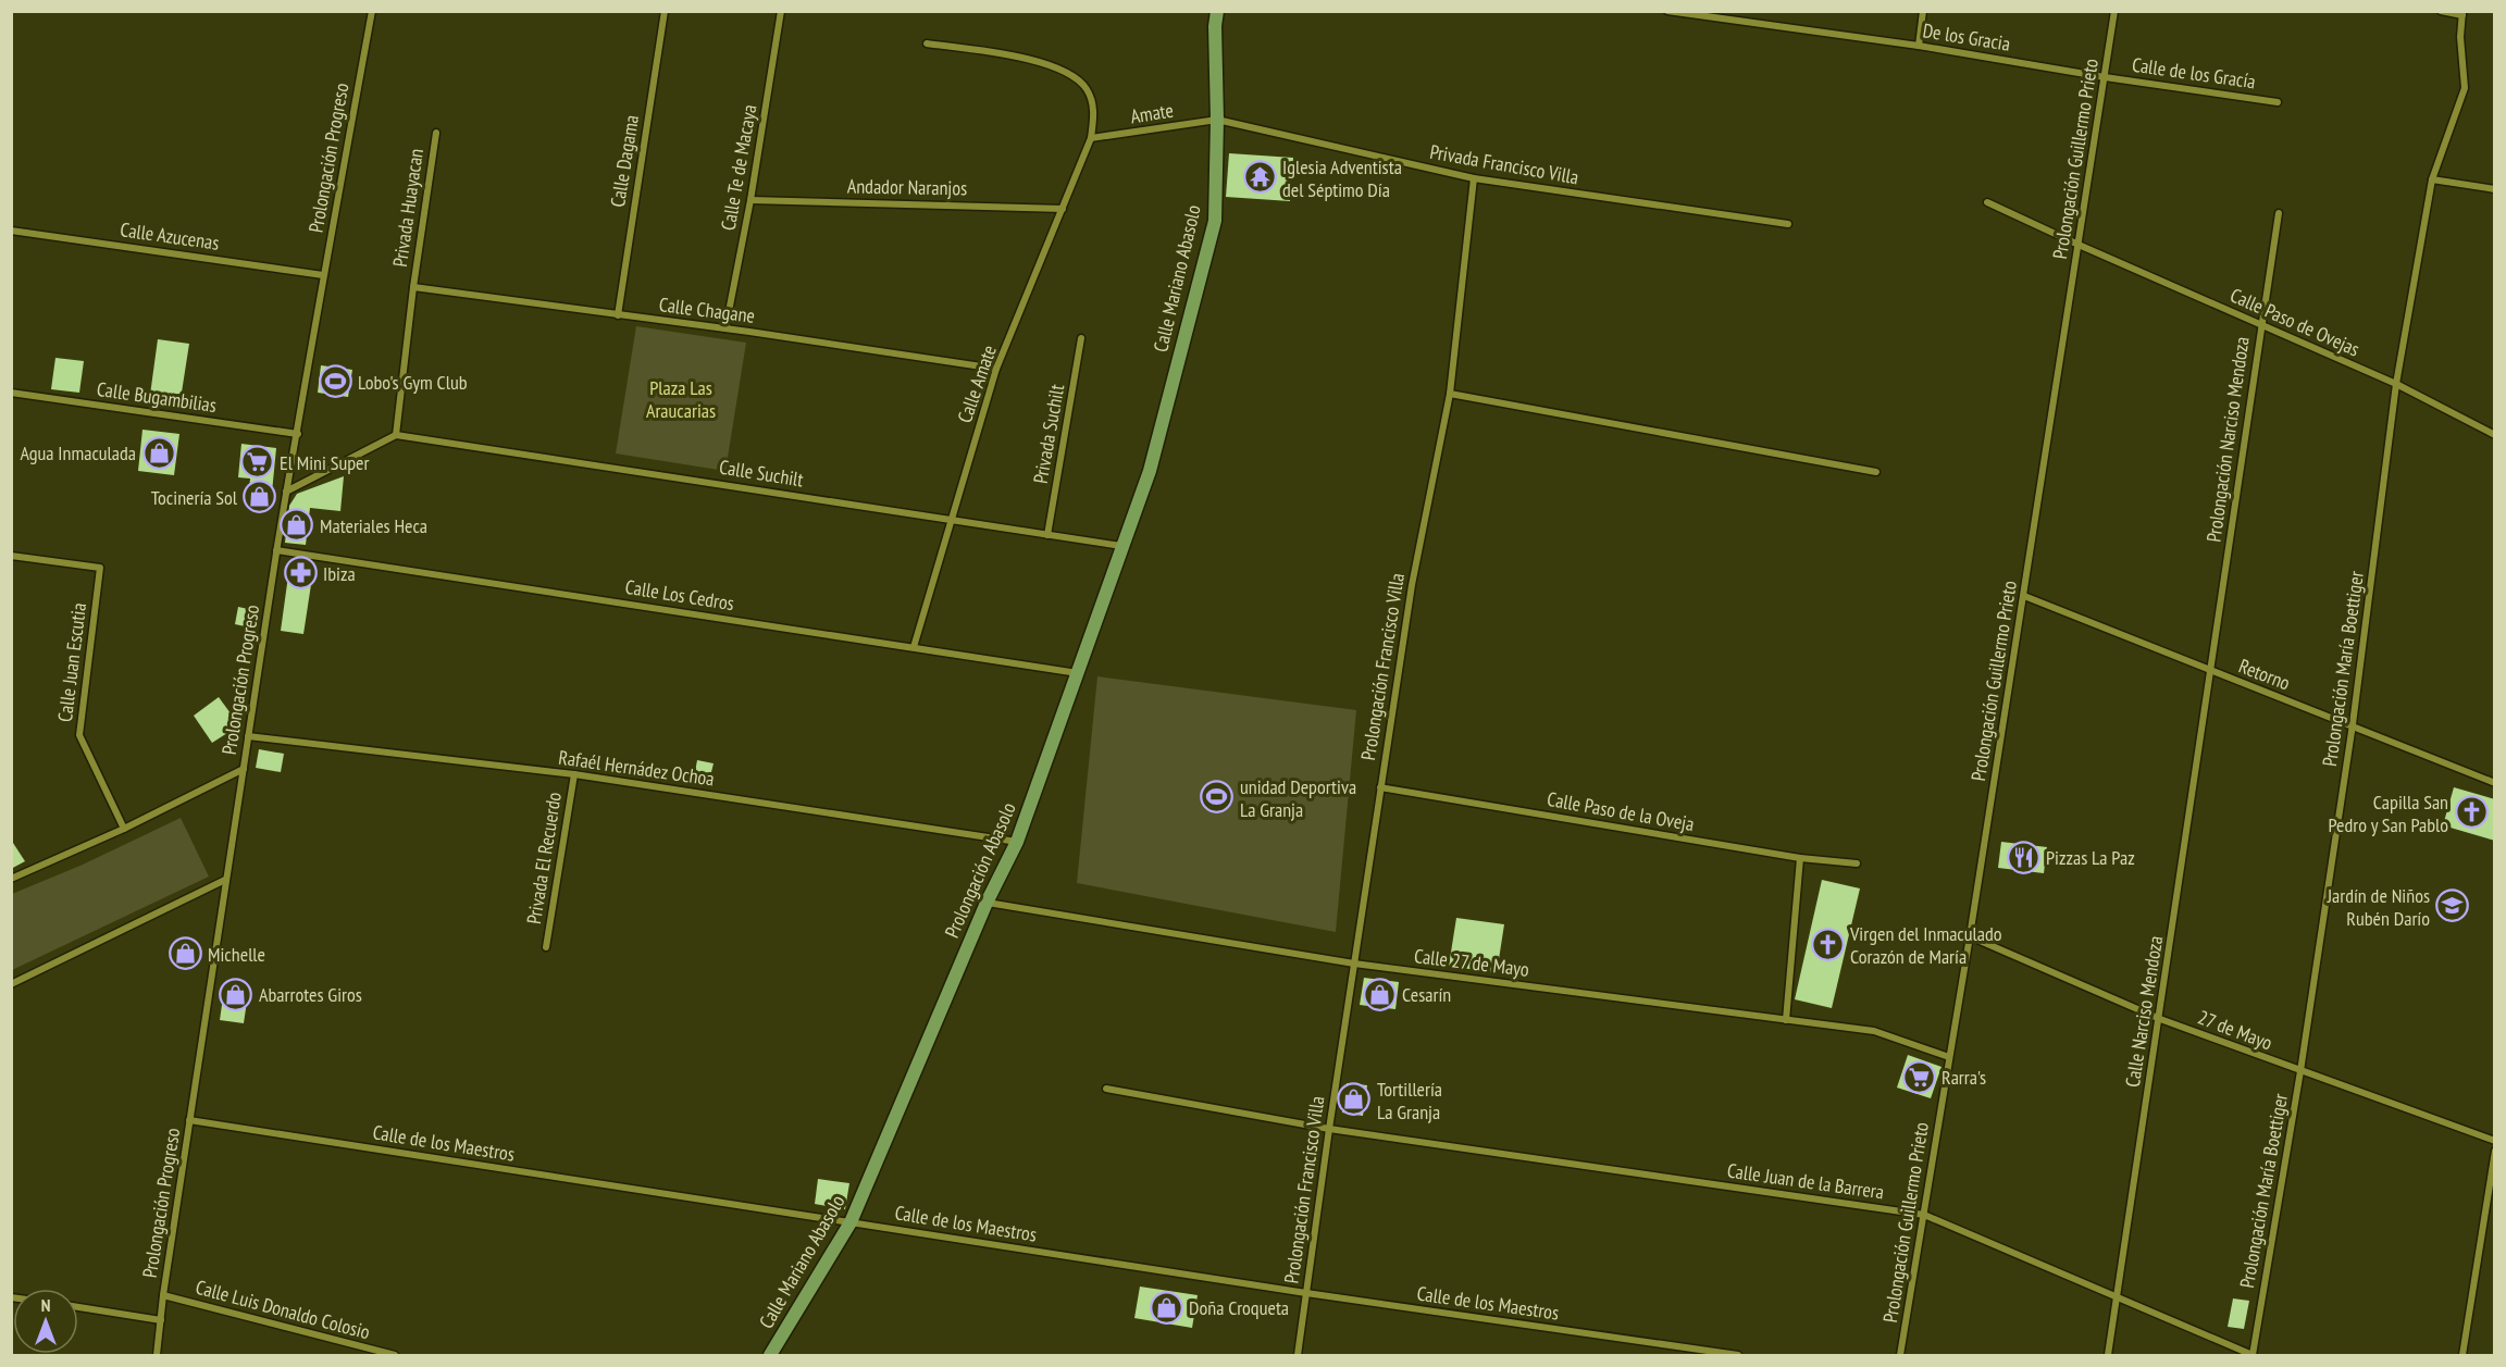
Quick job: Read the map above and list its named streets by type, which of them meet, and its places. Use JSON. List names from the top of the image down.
{
  "streets": {
    "street": [
      "De los Gracia",
      "Calle de los Gracía",
      "Amate",
      "Prolongación Progreso",
      "Prolongación Guillermo Prieto",
      "Calle Dagama",
      "Privada Francisco Villa",
      "Calle Te de Macaya",
      "Andador Naranjos",
      "Privada Huayacan",
      "Calle Azucenas",
      "Calle Mariano Abasolo",
      "Calle Chagane",
      "Calle Paso de Ovejas",
      "Calle Amate",
      "Calle Bugambilias",
      "Privada Suchilt",
      "Prolongación Narciso Mendoza",
      "Calle Suchilt",
      "Calle Los Cedros",
      "Calle Juan Escutia",
      "Prolongación Francisco Villa",
      "Prolongación María Boettiger",
      "Retorno",
      "Rafaél Hernádez Ochoa",
      "Calle Paso de la Oveja",
      "Privada El Recuerdo",
      "Prolongación Abasolo",
      "Calle 27 de Mayo",
      "Calle Narciso Mendoza",
      "27 de Mayo",
      "Calle de los Maestros",
      "Calle Juan de la Barrera",
      "Calle Luis Donaldo Colosio"
    ]
  },
  "crossings": [
    ["De los Gracia", "Calle de los Gracía"],
    ["De los Gracia", "Prolongación Guillermo Prieto"],
    ["Calle de los Gracía", "Prolongación Guillermo Prieto"],
    ["Amate", "Privada Francisco Villa"],
    ["Amate", "Calle Mariano Abasolo"],
    ["Amate", "Calle Amate"],
    ["Prolongación Progreso", "Calle Azucenas"],
    ["Prolongación Progreso", "Calle Bugambilias"],
    ["Prolongación Progreso", "Calle Los Cedros"],
    ["Prolongación Progreso", "Rafaél Hernádez Ochoa"],
    ["Prolongación Progreso", "Calle de los Maestros"],
    ["Prolongación Progreso", "Calle Luis Donaldo Colosio"],
    ["Prolongación Guillermo Prieto", "Calle Paso de Ovejas"],
    ["Prolongación Guillermo Prieto", "Retorno"],
    ["Prolongación Guillermo Prieto", "Calle 27 de Mayo"],
    ["Prolongación Guillermo Prieto", "27 de Mayo"],
    ["Prolongación Guillermo Prieto", "Calle Juan de la Barrera"],
    ["Calle Dagama", "Calle Chagane"],
    ["Privada Francisco Villa", "Calle Mariano Abasolo"],
    ["Privada Francisco Villa", "Prolongación Francisco Villa"],
    ["Calle Te de Macaya", "Andador Naranjos"],
    ["Calle Te de Macaya", "Calle Chagane"],
    ["Andador Naranjos", "Calle Amate"],
    ["Privada Huayacan", "Calle Chagane"],
    ["Privada Huayacan", "Calle Suchilt"],
    ["Calle Mariano Abasolo", "Calle Suchilt"],
    ["Calle Mariano Abasolo", "Calle Los Cedros"],
    ["Calle Mariano Abasolo", "Prolongación Abasolo"],
    ["Calle Mariano Abasolo", "Calle de los Maestros"],
    ["Calle Chagane", "Calle Amate"],
    ["Calle Paso de Ovejas", "Prolongación Narciso Mendoza"],
    ["Calle Paso de Ovejas", "Prolongación María Boettiger"],
    ["Calle Amate", "Calle Suchilt"],
    ["Calle Amate", "Calle Los Cedros"],
    ["Privada Suchilt", "Calle Suchilt"],
    ["Prolongación Narciso Mendoza", "Retorno"],
    ["Prolongación Narciso Mendoza", "Calle Narciso Mendoza"],
    ["Calle Los Cedros", "Prolongación Abasolo"],
    ["Prolongación Francisco Villa", "Calle Paso de la Oveja"],
    ["Prolongación Francisco Villa", "Calle 27 de Mayo"],
    ["Prolongación Francisco Villa", "Calle de los Maestros"],
    ["Prolongación Francisco Villa", "Calle Juan de la Barrera"],
    ["Prolongación María Boettiger", "Retorno"],
    ["Prolongación María Boettiger", "27 de Mayo"],
    ["Prolongación María Boettiger", "Calle Juan de la Barrera"],
    ["Retorno", "Calle Narciso Mendoza"],
    ["Rafaél Hernádez Ochoa", "Privada El Recuerdo"],
    ["Rafaél Hernádez Ochoa", "Prolongación Abasolo"],
    ["Prolongación Abasolo", "Calle 27 de Mayo"],
    ["Calle Narciso Mendoza", "27 de Mayo"],
    ["Calle Narciso Mendoza", "Calle Juan de la Barrera"]
  ],
  "parks": ["Plaza Las Araucarias"],
  "places": {
    "temple": ["Iglesia Adventista del Séptimo Día"],
    "sports": ["Lobo's Gym Club", "unidad Deportiva La Granja"],
    "shop": [
      "Agua Inmaculada",
      "Tocinería Sol",
      "Materiales Heca",
      "Michelle",
      "Abarrotes Giros",
      "Cesarín",
      "Tortillería La Granja",
      "Doña Croqueta"
    ],
    "supermarket": ["El Mini Super", "Rarra's"],
    "pharmacy": ["Ibiza"],
    "church": ["Capilla San Pedro y San Pablo", "Virgen del Inmaculado Corazón de María"],
    "restaurant": ["Pizzas La Paz"],
    "school or university": ["Jardín de Niños Rubén Darío"]
  },
  "north": "top"
}
